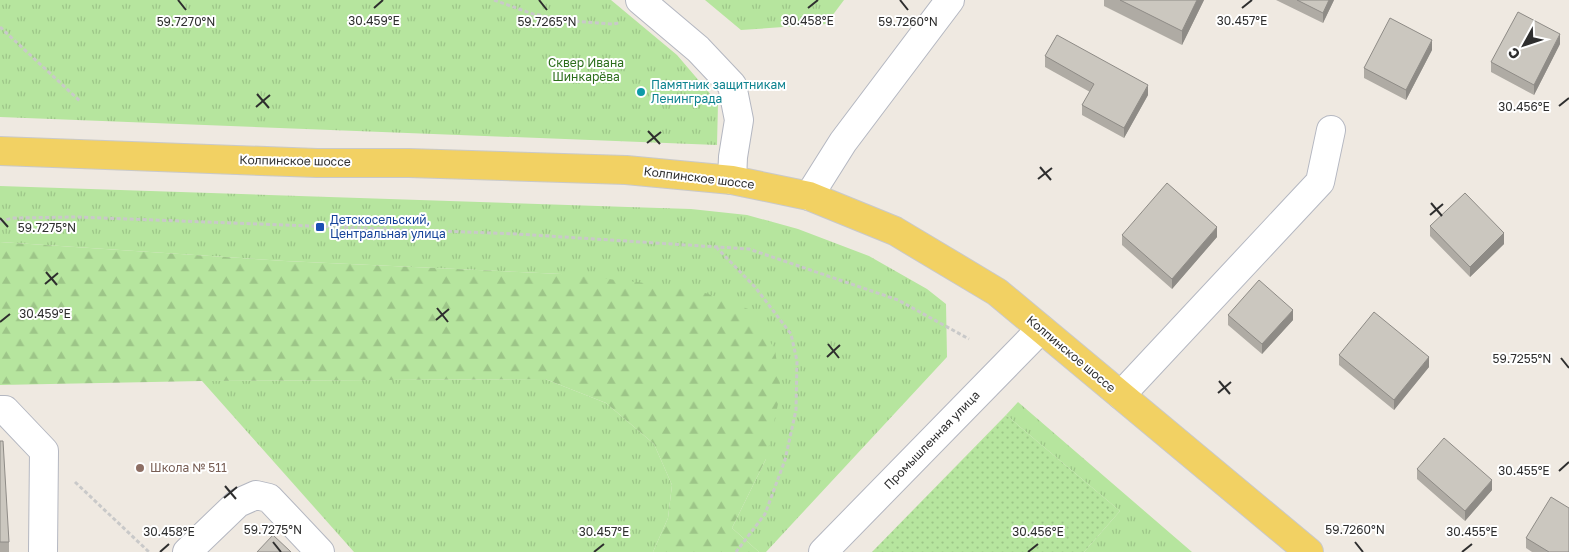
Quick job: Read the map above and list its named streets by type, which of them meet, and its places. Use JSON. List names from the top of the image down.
{
  "streets": {
    "main road": ["Колпинское шоссе"],
    "street": ["Промышленная улица"]
  },
  "crossings": [
    ["Колпинское шоссе", "Промышленная улица"]
  ],
  "parks": ["Сквер Ивана Шинкарёва"],
  "places": {
    "other": ["Памятник защитникам Ленинграда", "Школа № 511"],
    "transit": ["Детскосельский, Центральная улица"]
  },
  "north": "bottom left",
  "coordinates": [
    "30.459°E",
    "30.458°E",
    "30.457°E",
    "59.7270°N",
    "59.7265°N",
    "59.7260°N",
    "30.456°E",
    "59.7275°N",
    "59.7255°N",
    "30.455°E"
  ]
}
